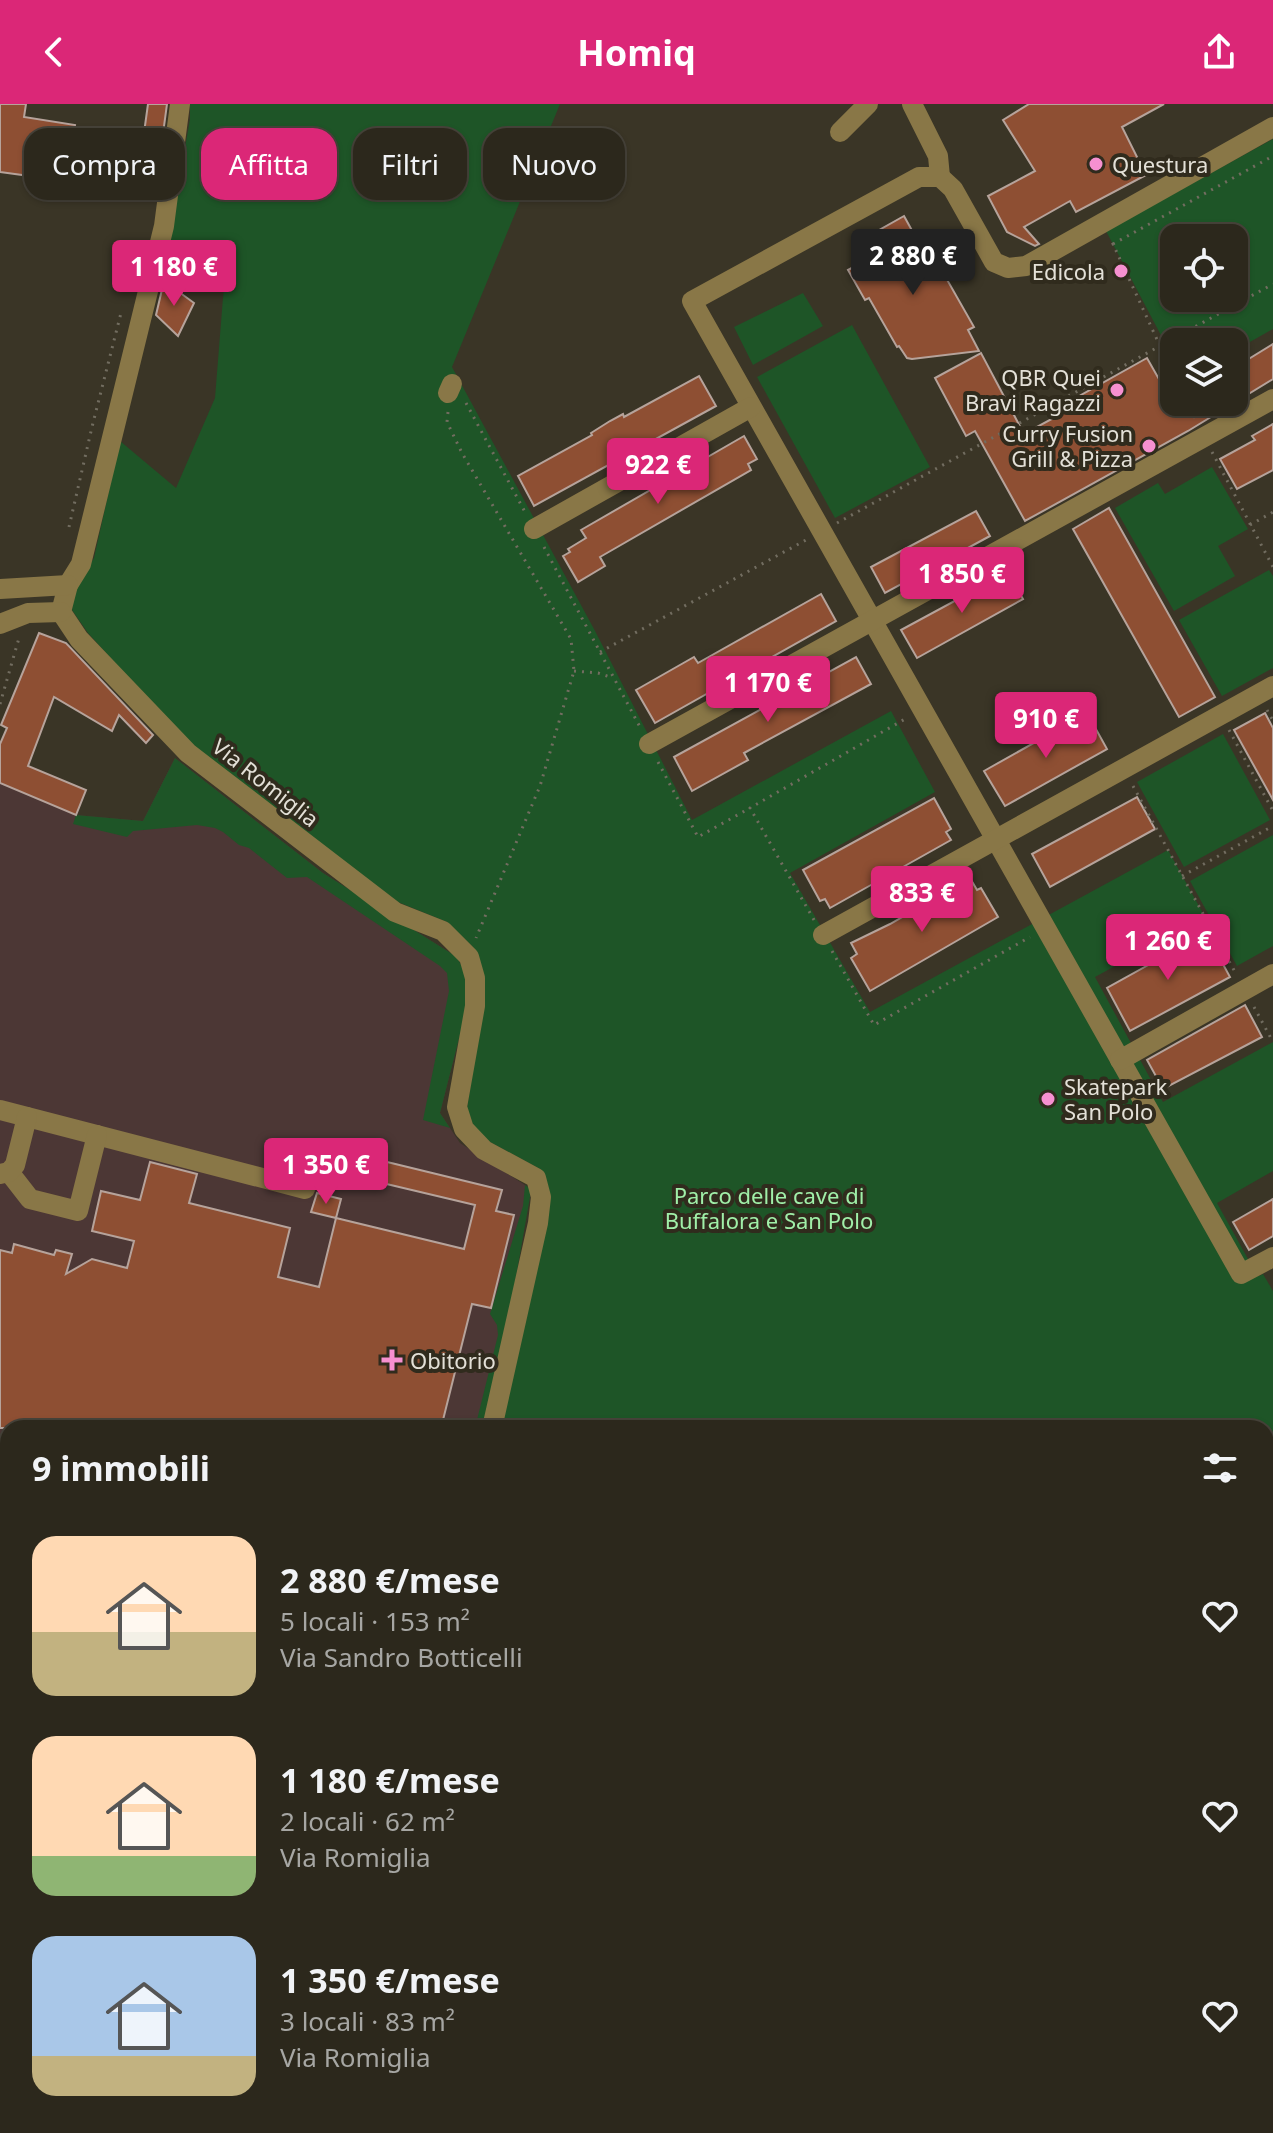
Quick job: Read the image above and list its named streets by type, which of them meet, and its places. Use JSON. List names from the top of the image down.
{
  "streets": {
    "street": ["Via Romiglia"]
  },
  "parks": ["Parco delle cave di Buffalora e San Polo"],
  "places": {
    "other": [
      "Questura",
      "Edicola",
      "QBR Quei Bravi Ragazzi",
      "Curry Fusion Grill & Pizza",
      "Skatepark San Polo"
    ],
    "health": ["Obitorio"]
  },
  "page": {
    "header": "Homiq",
    "chip": [
      "Compra",
      "Affitta",
      "Filtri",
      "Nuovo"
    ],
    "price": [
      "2 880 €",
      "1 180 €",
      "922 €",
      "1 850 €",
      "1 170 €",
      "910 €",
      "833 €",
      "1 260 €",
      "1 350 €"
    ],
    "heading": "9 immobili",
    "list": [
      {
        "name": "2 880 €/mese",
        "note": "5 locali · 153 m² · Via Sandro Botticelli"
      },
      {
        "name": "1 180 €/mese",
        "note": "2 locali · 62 m² · Via Romiglia"
      },
      {
        "name": "1 350 €/mese",
        "note": "3 locali · 83 m² · Via Romiglia"
      }
    ]
  }
}
